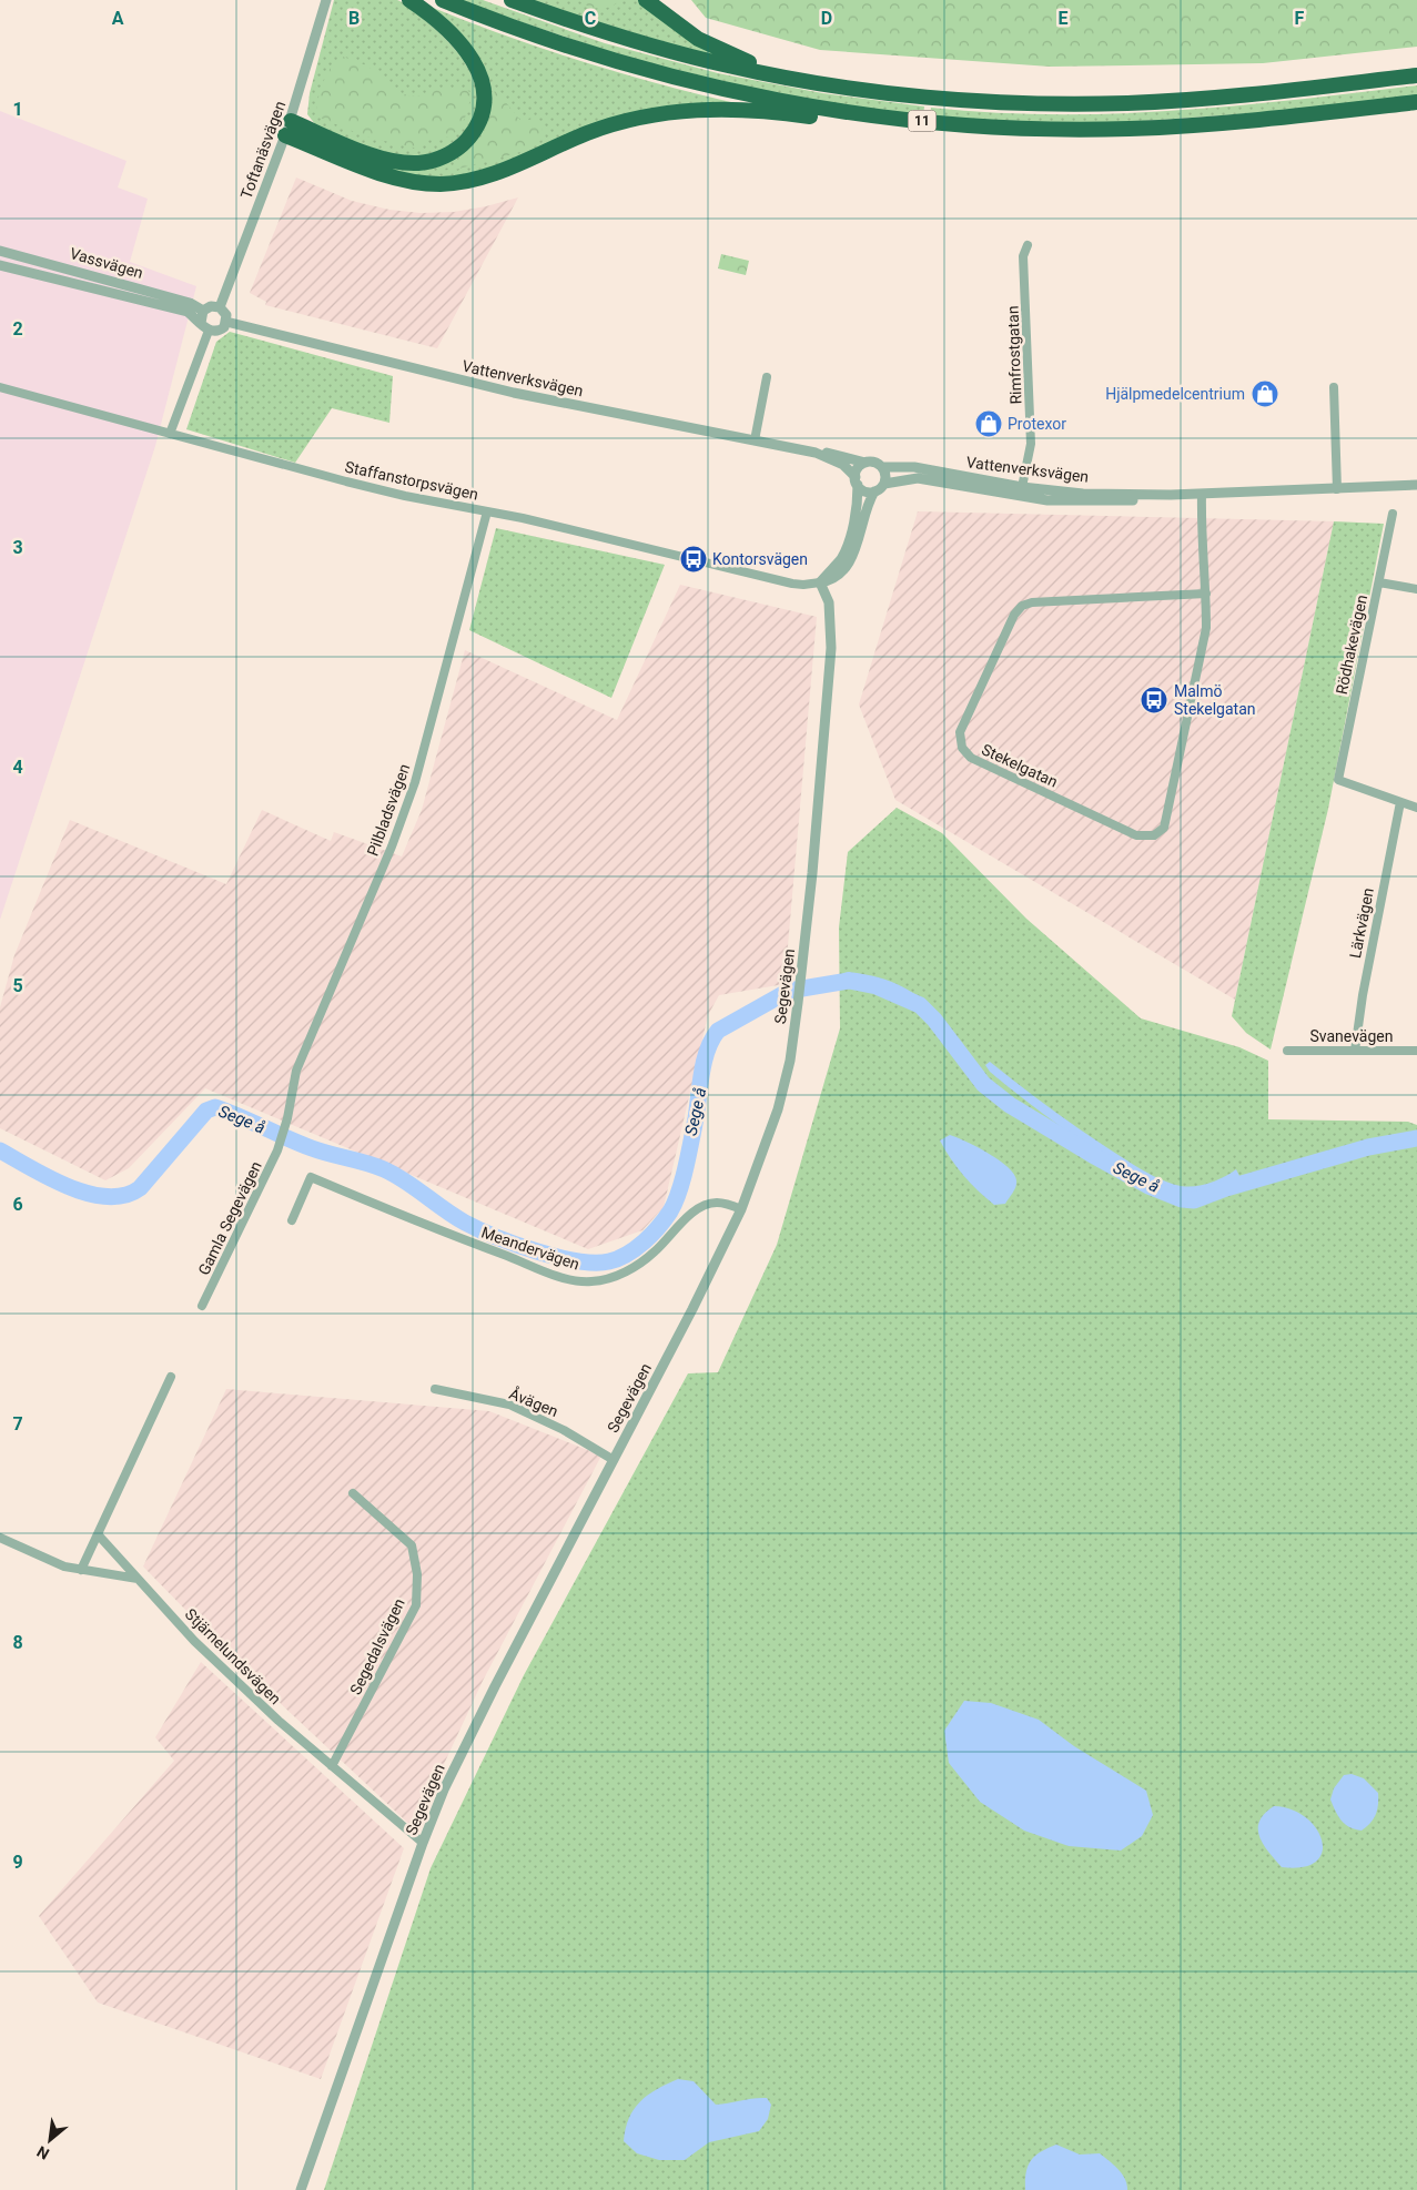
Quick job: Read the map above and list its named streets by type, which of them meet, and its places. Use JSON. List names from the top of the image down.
{
  "streets": {
    "highway": ["11"],
    "street": [
      "Toftanäsvägen",
      "Vassvägen",
      "Rimfrostgatan",
      "Vattenverksvägen",
      "Staffanstorpsvägen",
      "Rödhakevägen",
      "Stekelgatan",
      "Pilbladsvägen",
      "Lärkvägen",
      "Segevägen",
      "Svanevägen",
      "Gamla Segevägen",
      "Meandervägen",
      "Åvägen",
      "Segedalsvägen",
      "Stjärnelundsvägen"
    ]
  },
  "crossings": [
    ["Toftanäsvägen", "Vassvägen"],
    ["Toftanäsvägen", "Vattenverksvägen"],
    ["Vassvägen", "Vattenverksvägen"],
    ["Rimfrostgatan", "Vattenverksvägen"],
    ["Vattenverksvägen", "Stekelgatan"],
    ["Staffanstorpsvägen", "Pilbladsvägen"],
    ["Staffanstorpsvägen", "Segevägen"],
    ["Rödhakevägen", "Lärkvägen"],
    ["Pilbladsvägen", "Gamla Segevägen"],
    ["Lärkvägen", "Svanevägen"],
    ["Segevägen", "Meandervägen"],
    ["Segevägen", "Åvägen"],
    ["Segevägen", "Stjärnelundsvägen"],
    ["Segedalsvägen", "Stjärnelundsvägen"]
  ],
  "water": ["Sege å"],
  "places": {
    "shop": ["Hjälpmedelcentrium", "Protexor"],
    "bus stop": ["Kontorsvägen", "Malmö Stekelgatan"]
  },
  "north": "bottom left",
  "grid": {
    "columns": [
      "A",
      "B",
      "C",
      "D",
      "E",
      "F"
    ],
    "rows": [
      "1",
      "2",
      "3",
      "4",
      "5",
      "6",
      "7",
      "8",
      "9"
    ]
  }
}
